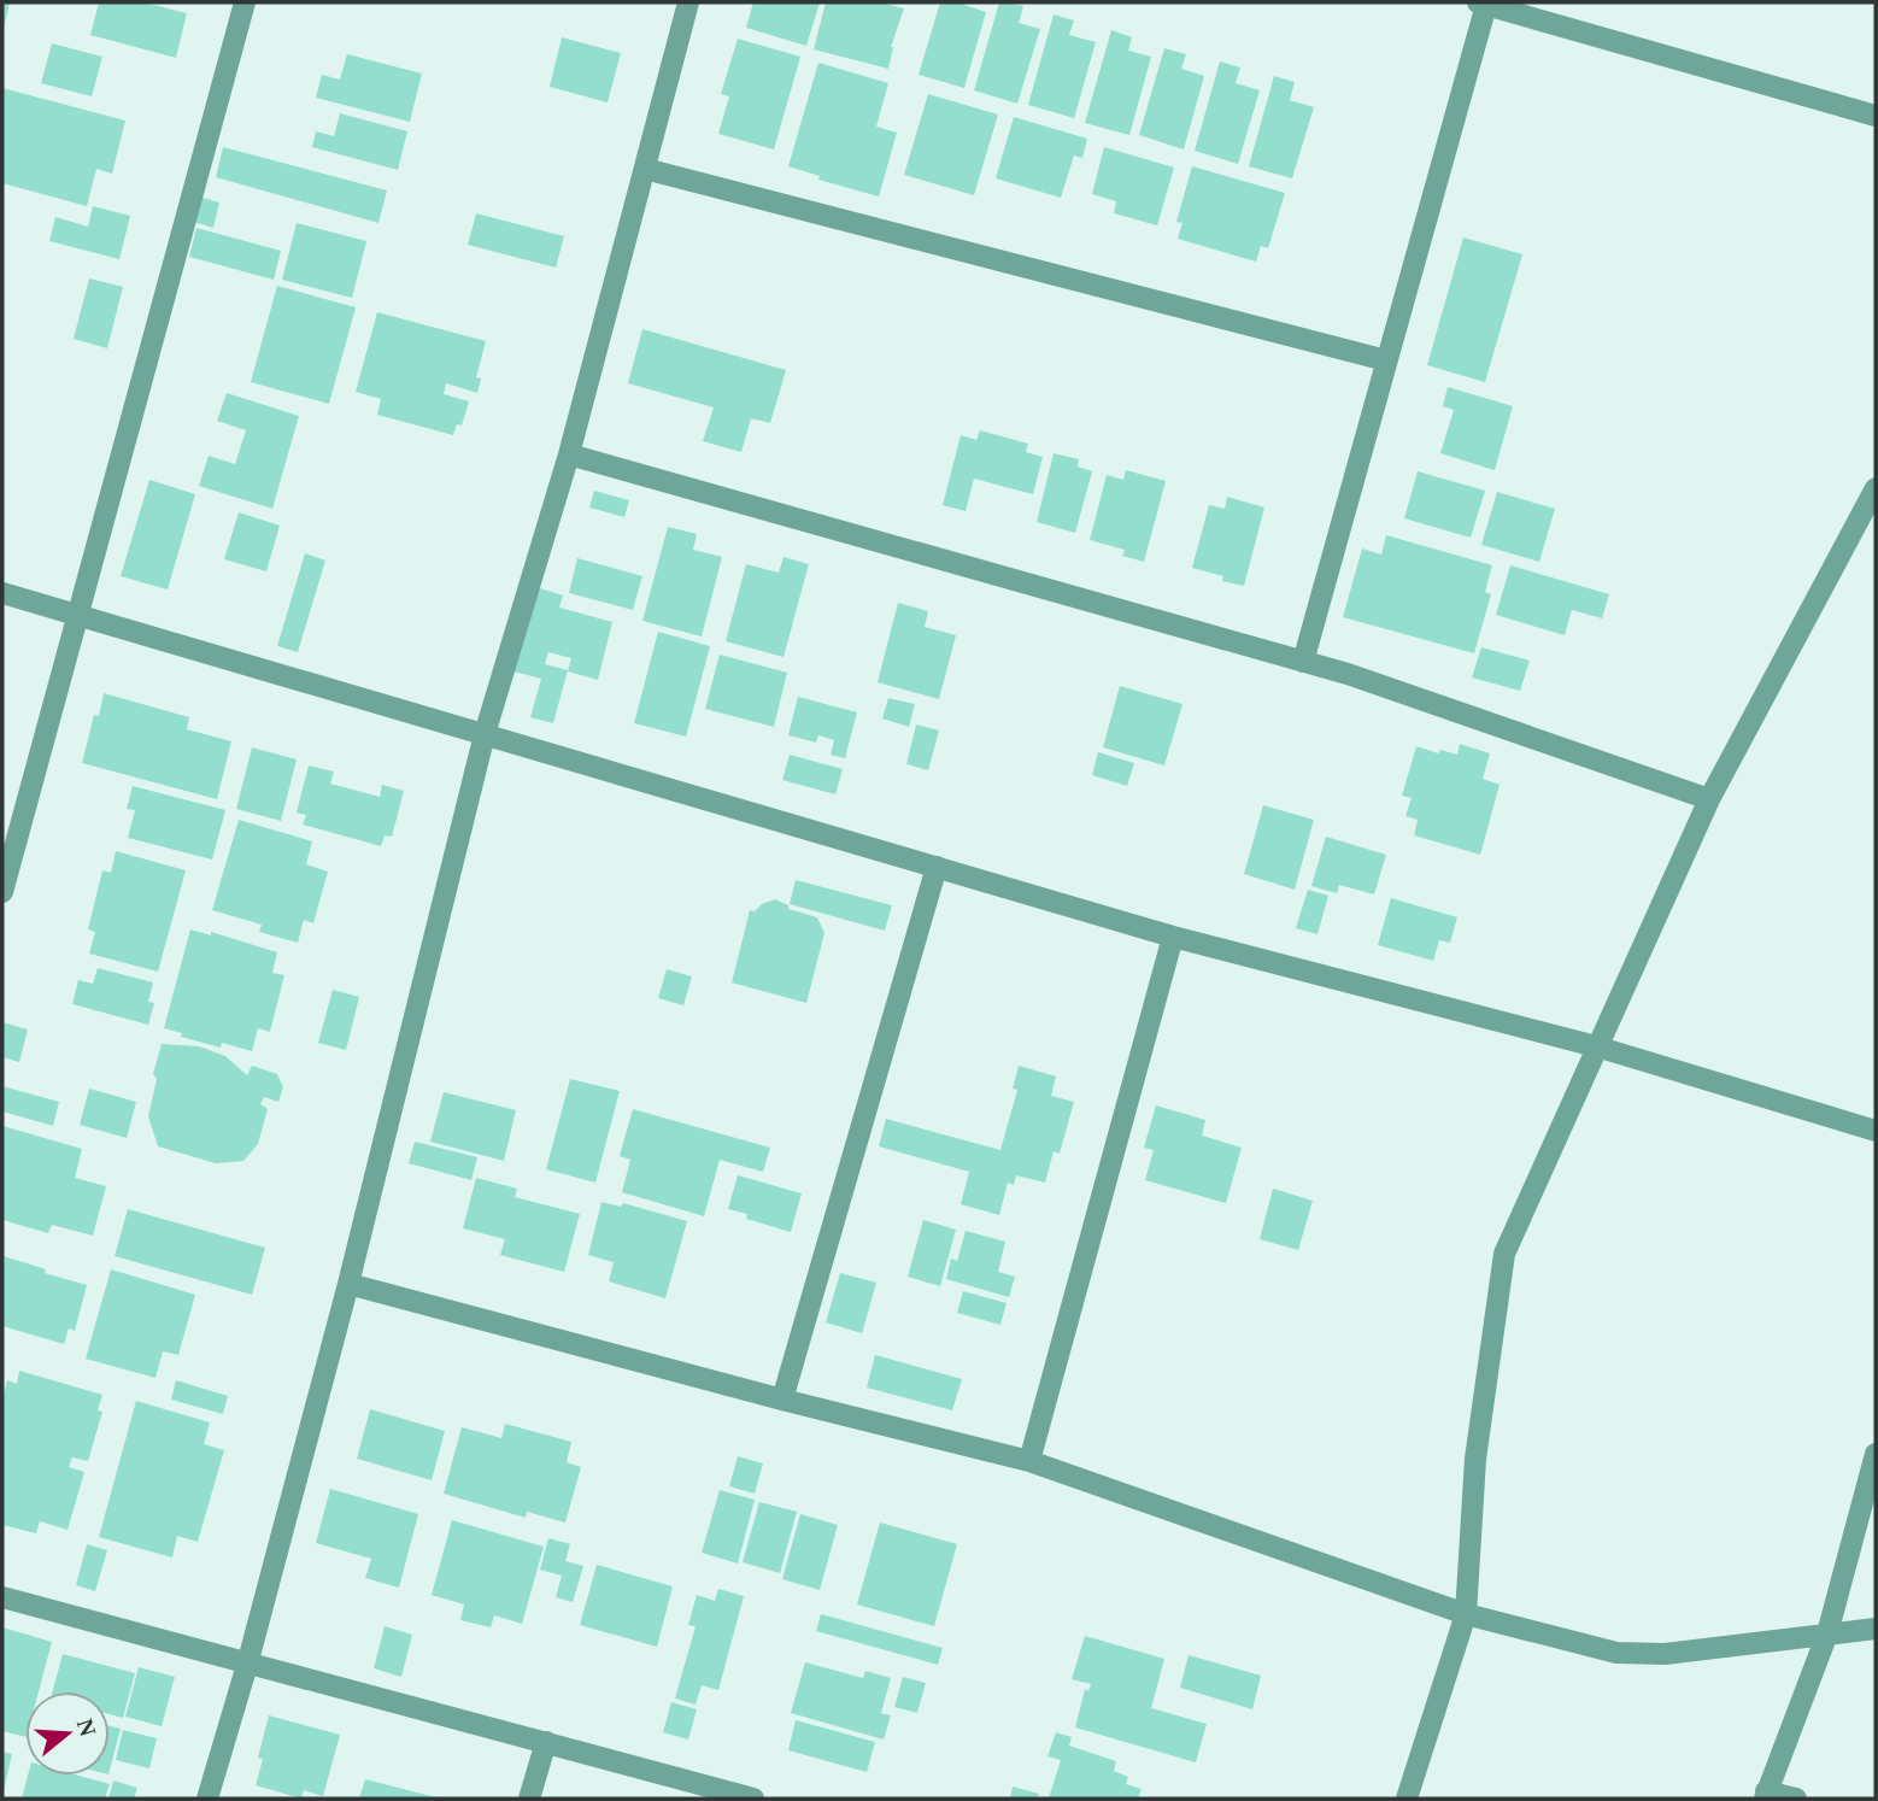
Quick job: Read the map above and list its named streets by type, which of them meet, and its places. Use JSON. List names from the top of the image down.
{
  "north": "right"
}
